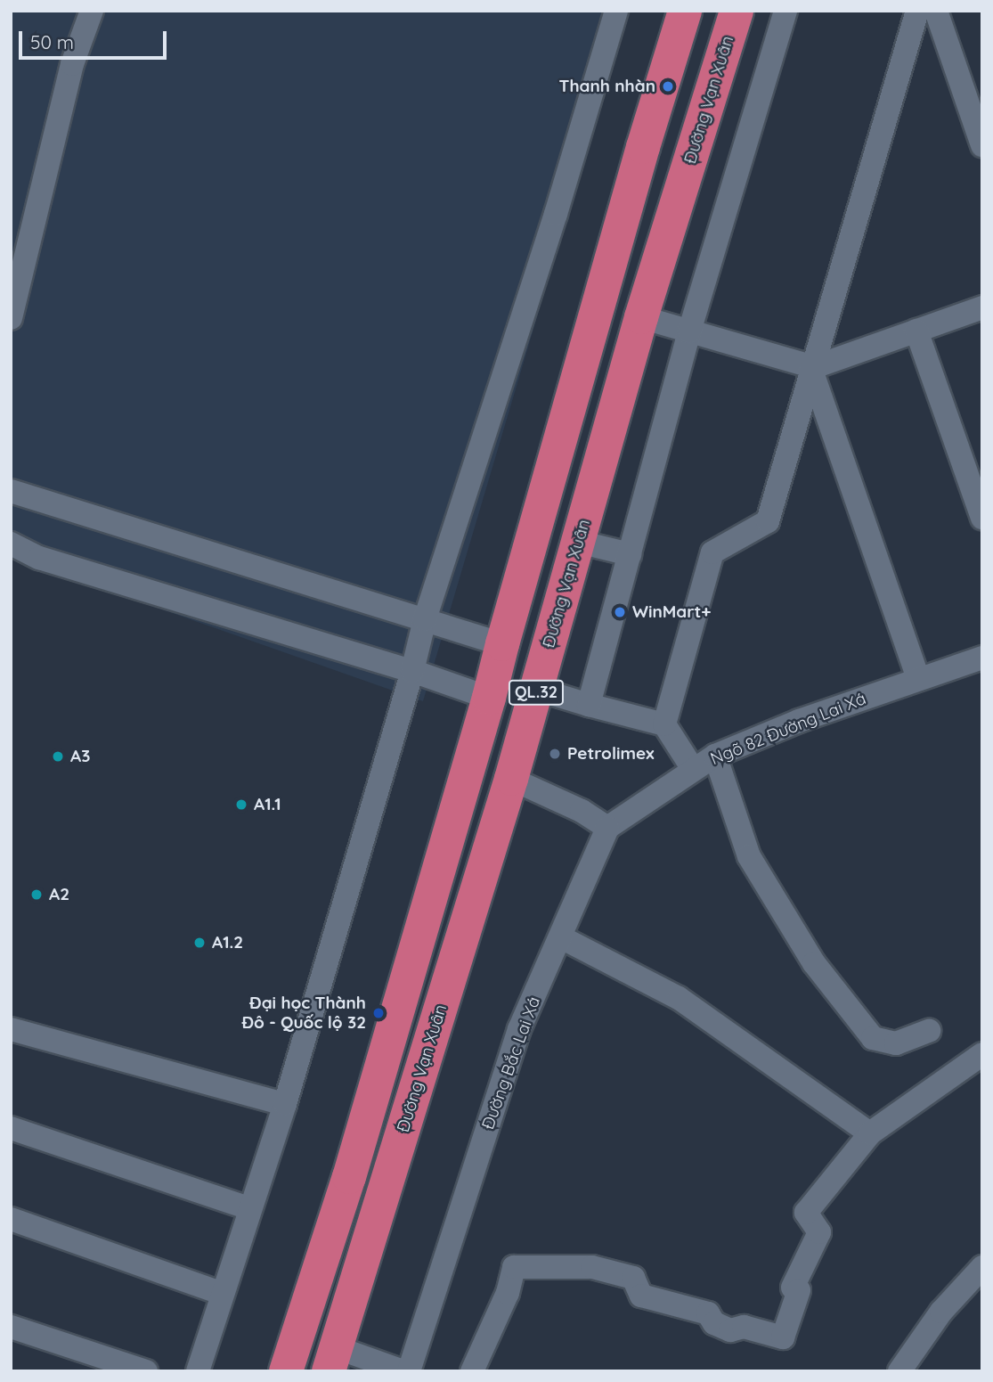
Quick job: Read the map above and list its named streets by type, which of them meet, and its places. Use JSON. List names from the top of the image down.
{
  "streets": {
    "highway": ["Đường Vạn Xuân", "QL.32"],
    "street": ["Ngõ 82 Đường Lai Xá", "Đường Bắc Lai Xá"]
  },
  "crossings": [
    ["Ngõ 82 Đường Lai Xá", "Đường Bắc Lai Xá"]
  ],
  "places": [
    "Thanh nhàn",
    "WinMart+",
    "Petrolimex",
    "A3",
    "A1.1",
    "A2",
    "A1.2",
    "Đại học Thành Đô - Quốc lộ 32"
  ],
  "scale_bar": "50 m"
}
